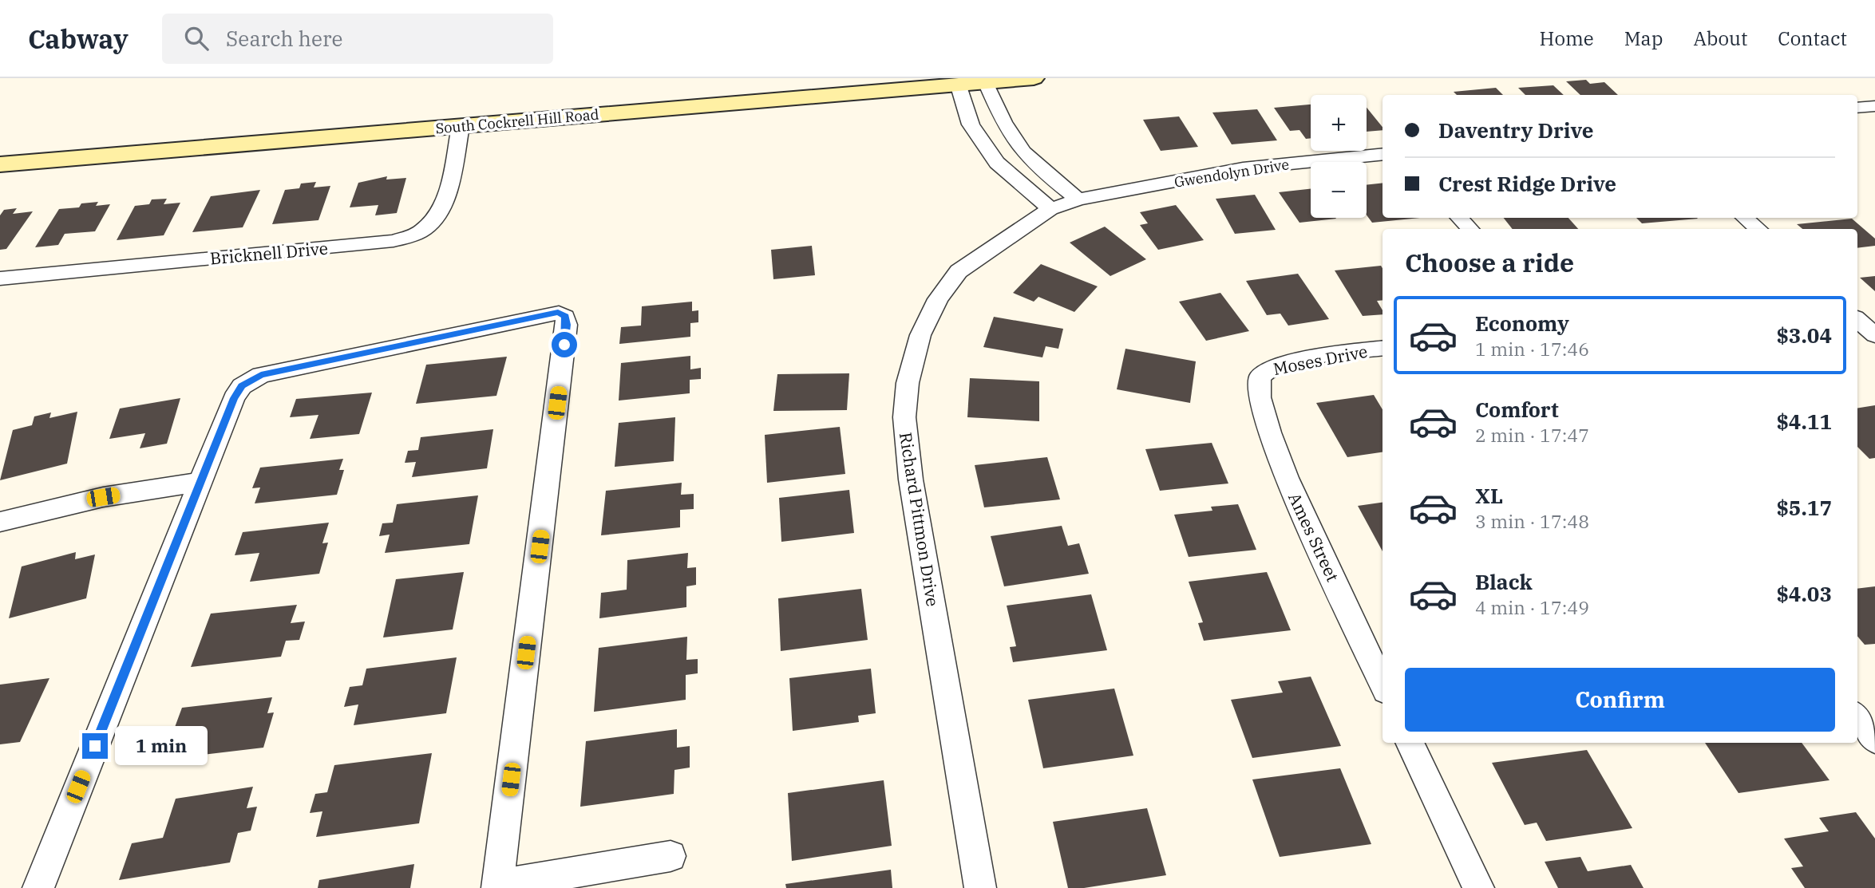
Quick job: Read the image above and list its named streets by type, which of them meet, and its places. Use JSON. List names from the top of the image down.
{
  "streets": {
    "main road": ["South Cockrell Hill Road"],
    "street": [
      "Gwendolyn Drive",
      "Bricknell Drive",
      "Moses Drive",
      "Richard Pittmon Drive",
      "Ames Street"
    ]
  },
  "crossings": [
    ["South Cockrell Hill Road", "Bricknell Drive"],
    ["Gwendolyn Drive", "Richard Pittmon Drive"],
    ["Moses Drive", "Ames Street"]
  ],
  "page": {
    "header": "Cabway",
    "search": "Search here",
    "nav": [
      "Home",
      "Map",
      "About",
      "Contact"
    ],
    "map_buttons": ["+", "−"],
    "banner": ["Daventry Drive", "Crest Ridge Drive"],
    "heading": "Choose a ride",
    "list": [
      {
        "name": "Economy",
        "note": "1 min · 17:46",
        "value": "$3.04"
      },
      {
        "name": "Comfort",
        "note": "2 min · 17:47",
        "value": "$4.11"
      },
      {
        "name": "XL",
        "note": "3 min · 17:48",
        "value": "$5.17"
      },
      {
        "name": "Black",
        "note": "4 min · 17:49",
        "value": "$4.03"
      }
    ],
    "buttons": "Confirm",
    "bubble": "1 min"
  }
}
